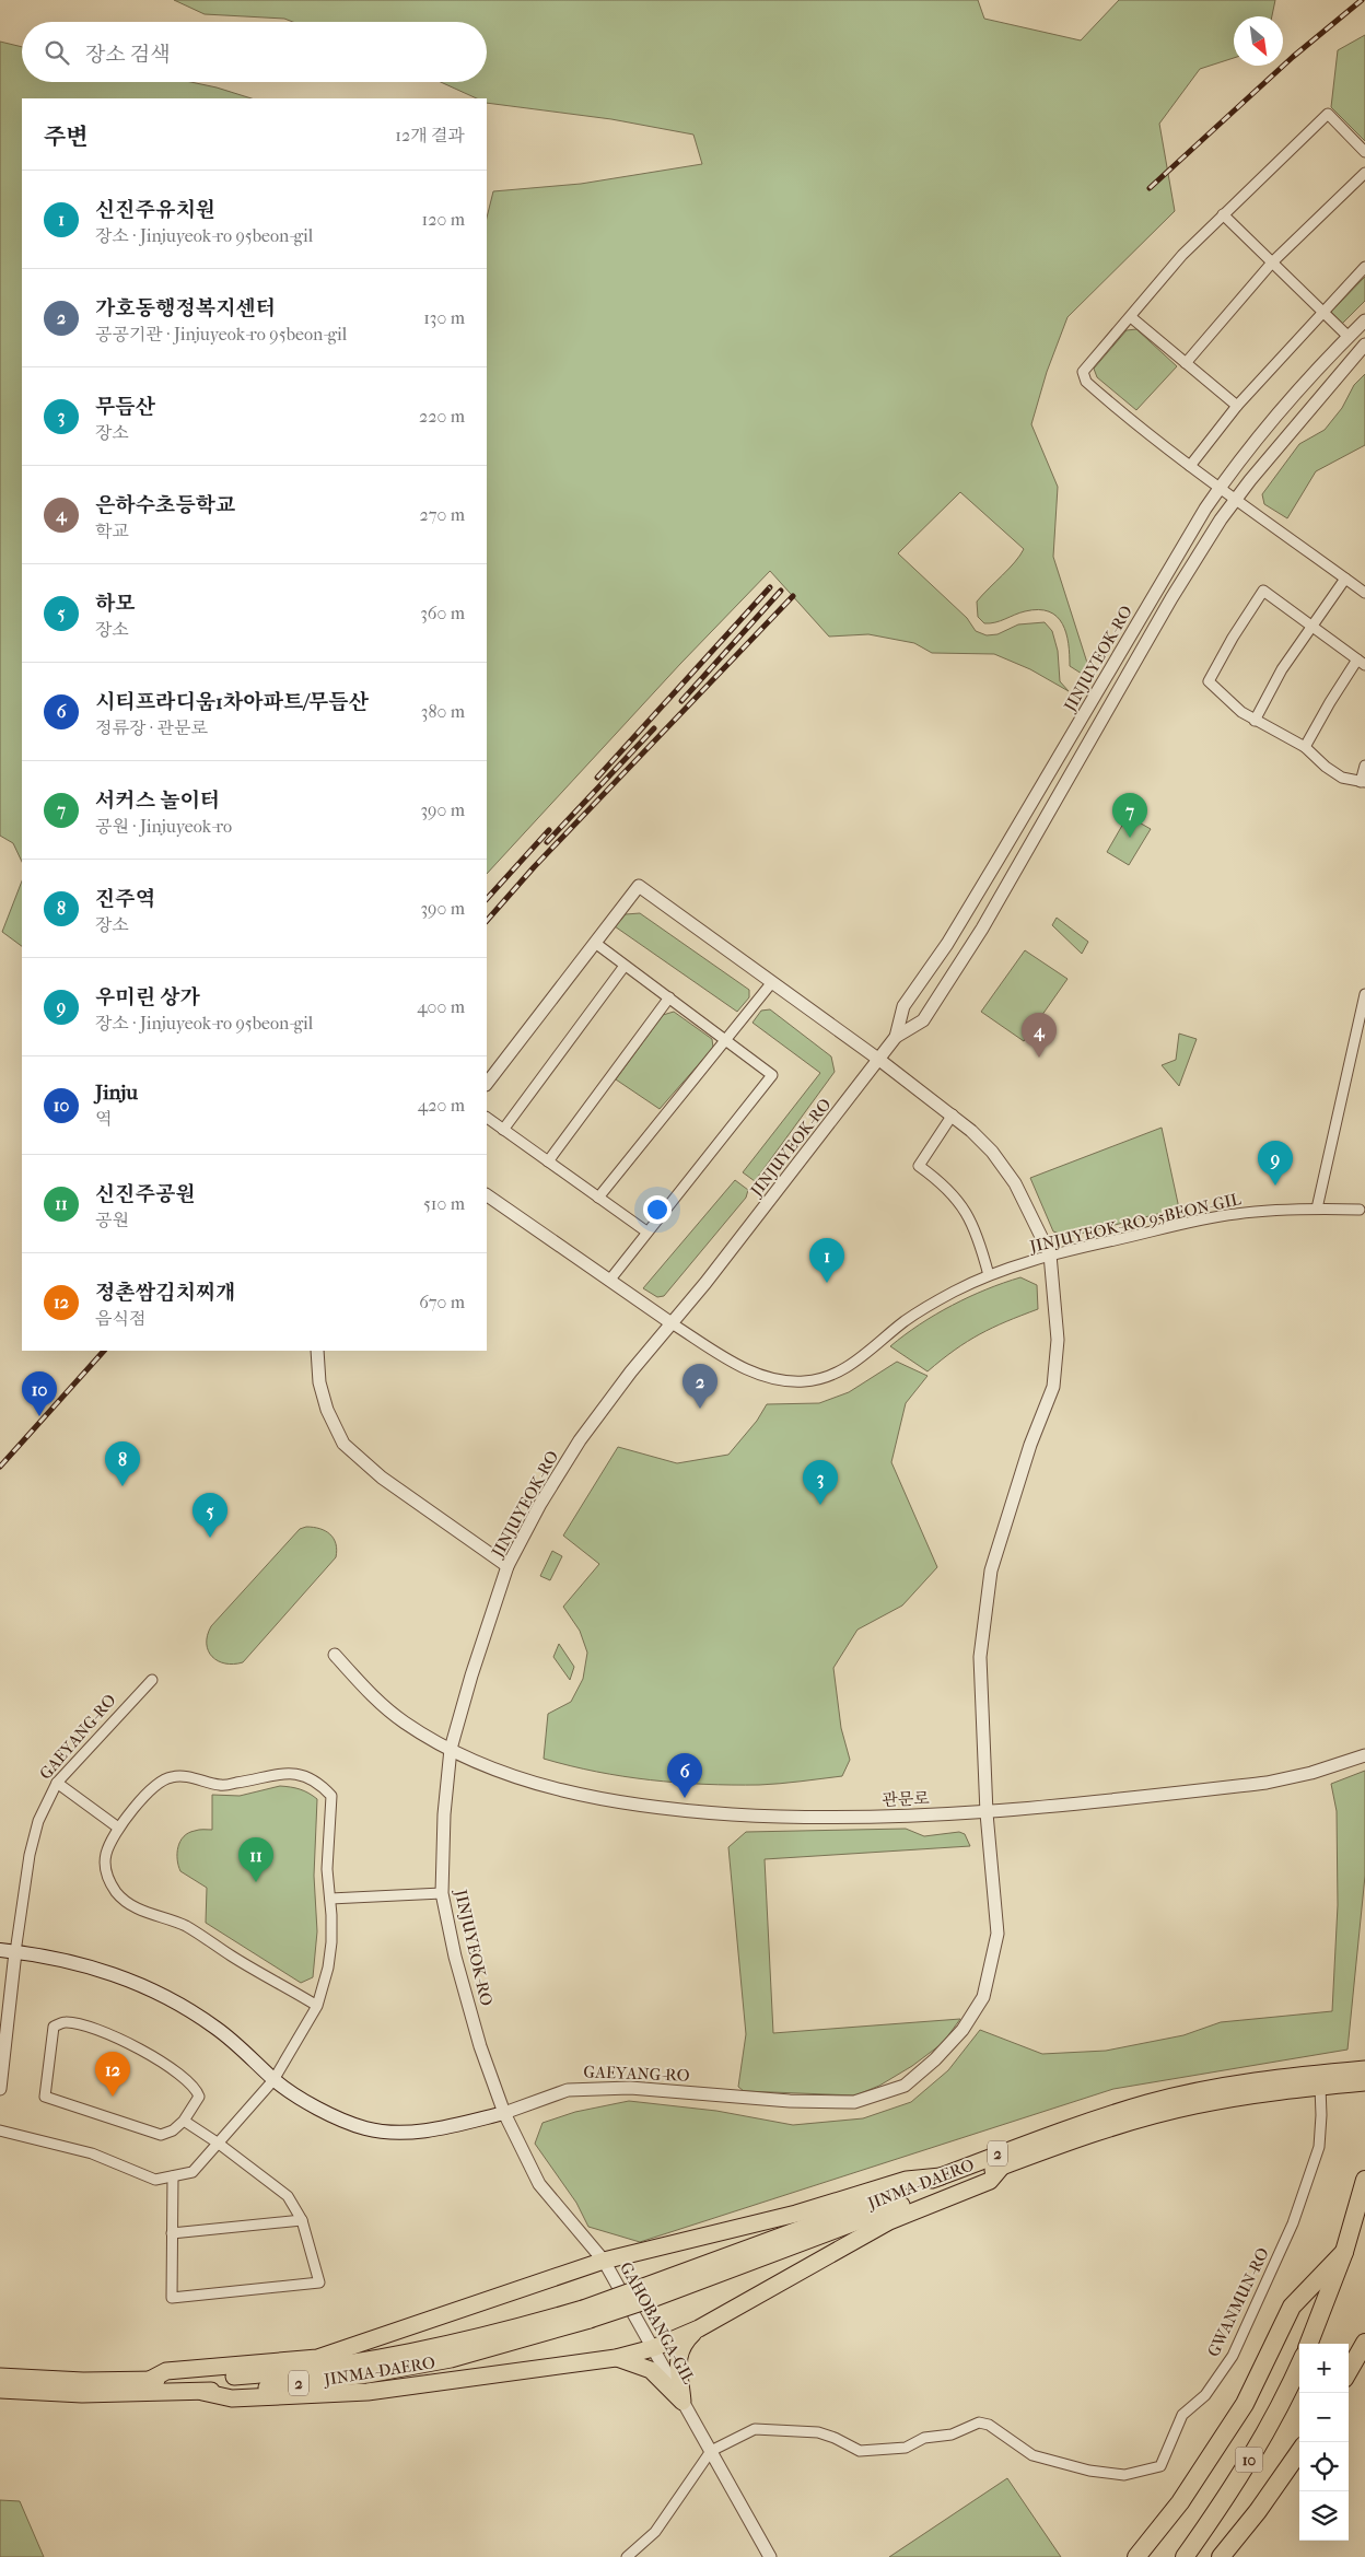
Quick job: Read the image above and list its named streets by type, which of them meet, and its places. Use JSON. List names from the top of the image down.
{
  "streets": {
    "highway": ["2", "JINMA-DAERO", "10"],
    "main road": ["GAEYANG-RO"],
    "street": [
      "JINJUYEOK-RO",
      "JINJUYEOK-RO 95BEON-GIL",
      "관문로",
      "GWANMUN-RO",
      "GAHOBANGA-GIL"
    ]
  },
  "crossings": [
    ["JINJUYEOK-RO", "JINJUYEOK-RO 95BEON-GIL"],
    ["JINJUYEOK-RO", "GAEYANG-RO"],
    ["JINJUYEOK-RO", "관문로"],
    ["JINJUYEOK-RO", "GAHOBANGA-GIL"],
    ["JINJUYEOK-RO 95BEON-GIL", "GAEYANG-RO"],
    ["GAEYANG-RO", "관문로"],
    ["GAEYANG-RO", "GAHOBANGA-GIL"],
    ["2", "JINMA-DAERO"],
    ["JINMA-DAERO", "GWANMUN-RO"],
    ["GWANMUN-RO", "GAHOBANGA-GIL"]
  ],
  "north": "bottom right",
  "page": {
    "search": "장소 검색",
    "heading": ["주변", "12개 결과"],
    "list": [
      {
        "mark": "1",
        "name": "신진주유치원",
        "note": "장소 · Jinjuyeok-ro 95beon-gil",
        "value": "120 m"
      },
      {
        "mark": "2",
        "name": "가호동행정복지센터",
        "note": "공공기관 · Jinjuyeok-ro 95beon-gil",
        "value": "130 m"
      },
      {
        "mark": "3",
        "name": "무듬산",
        "note": "장소",
        "value": "220 m"
      },
      {
        "mark": "4",
        "name": "은하수초등학교",
        "note": "학교",
        "value": "270 m"
      },
      {
        "mark": "5",
        "name": "하모",
        "note": "장소",
        "value": "360 m"
      },
      {
        "mark": "6",
        "name": "시티프라디움1차아파트/무듬산",
        "note": "정류장 · 관문로",
        "value": "380 m"
      },
      {
        "mark": "7",
        "name": "서커스 놀이터",
        "note": "공원 · Jinjuyeok-ro",
        "value": "390 m"
      },
      {
        "mark": "8",
        "name": "진주역",
        "note": "장소",
        "value": "390 m"
      },
      {
        "mark": "9",
        "name": "우미린 상가",
        "note": "장소 · Jinjuyeok-ro 95beon-gil",
        "value": "400 m"
      },
      {
        "mark": "10",
        "name": "Jinju",
        "note": "역",
        "value": "420 m"
      },
      {
        "mark": "11",
        "name": "신진주공원",
        "note": "공원",
        "value": "510 m"
      },
      {
        "mark": "12",
        "name": "정촌쌈김치찌개",
        "note": "음식점",
        "value": "670 m"
      }
    ],
    "pins": [
      "7",
      "4",
      "9",
      "1",
      "2",
      "10",
      "8",
      "3",
      "5",
      "6",
      "11",
      "12"
    ],
    "map_buttons": ["+", "−"]
  }
}
